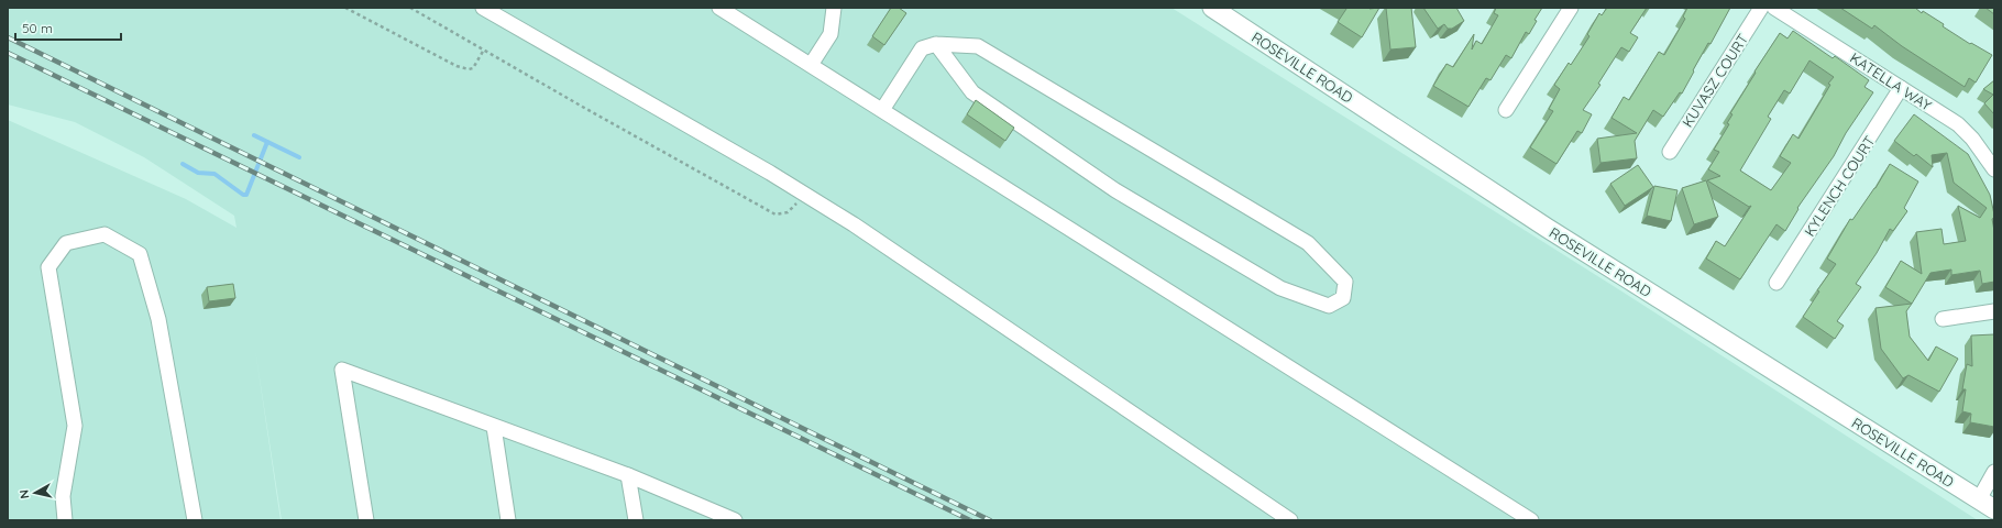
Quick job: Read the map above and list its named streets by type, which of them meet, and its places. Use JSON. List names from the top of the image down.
{
  "streets": {
    "main road": ["ROSEVILLE ROAD"],
    "street": ["KUVASZ COURT", "KATELLA WAY", "KYLENCH COURT"]
  },
  "crossings": [
    ["KATELLA WAY", "KYLENCH COURT"]
  ],
  "scale_bar": "50 m",
  "north": "left"
}
